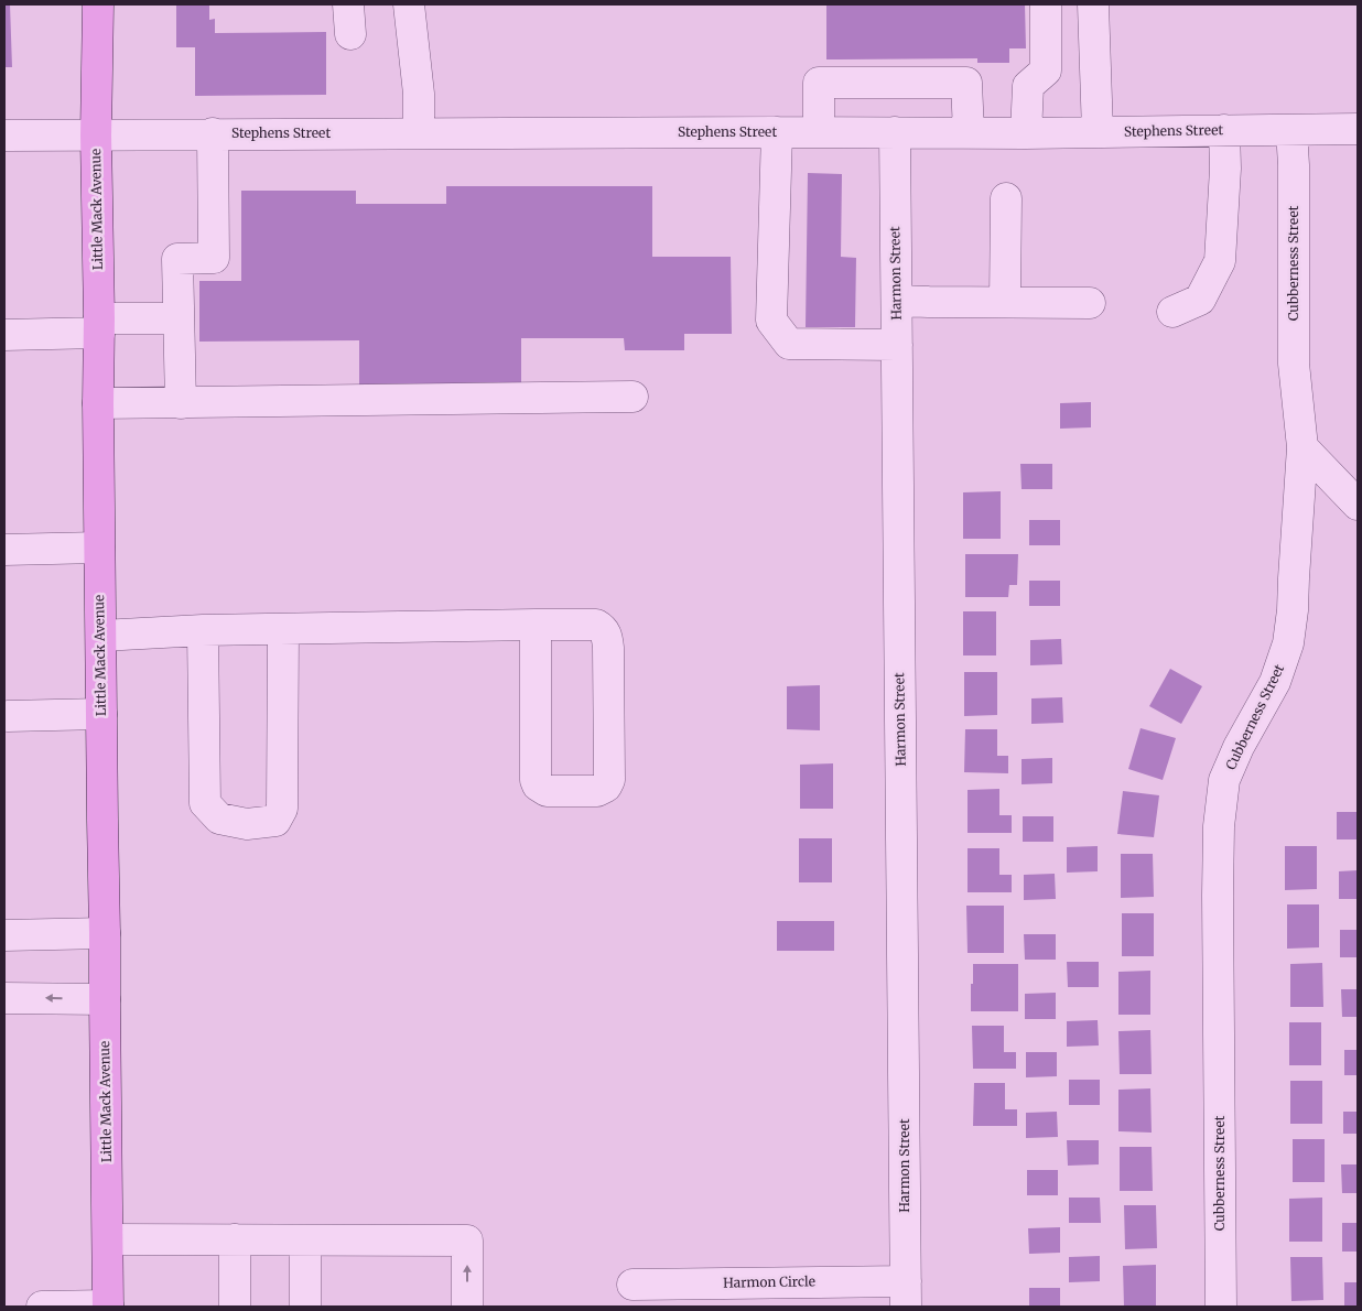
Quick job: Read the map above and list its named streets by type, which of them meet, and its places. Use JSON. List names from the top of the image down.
{
  "streets": {
    "main road": ["Little Mack Avenue"],
    "street": [
      "Stephens Street",
      "Cubberness Street",
      "Harmon Street",
      "Harmon Circle"
    ]
  },
  "crossings": [
    ["Stephens Street", "Little Mack Avenue"],
    ["Stephens Street", "Cubberness Street"],
    ["Stephens Street", "Harmon Street"],
    ["Harmon Street", "Harmon Circle"]
  ]
}
